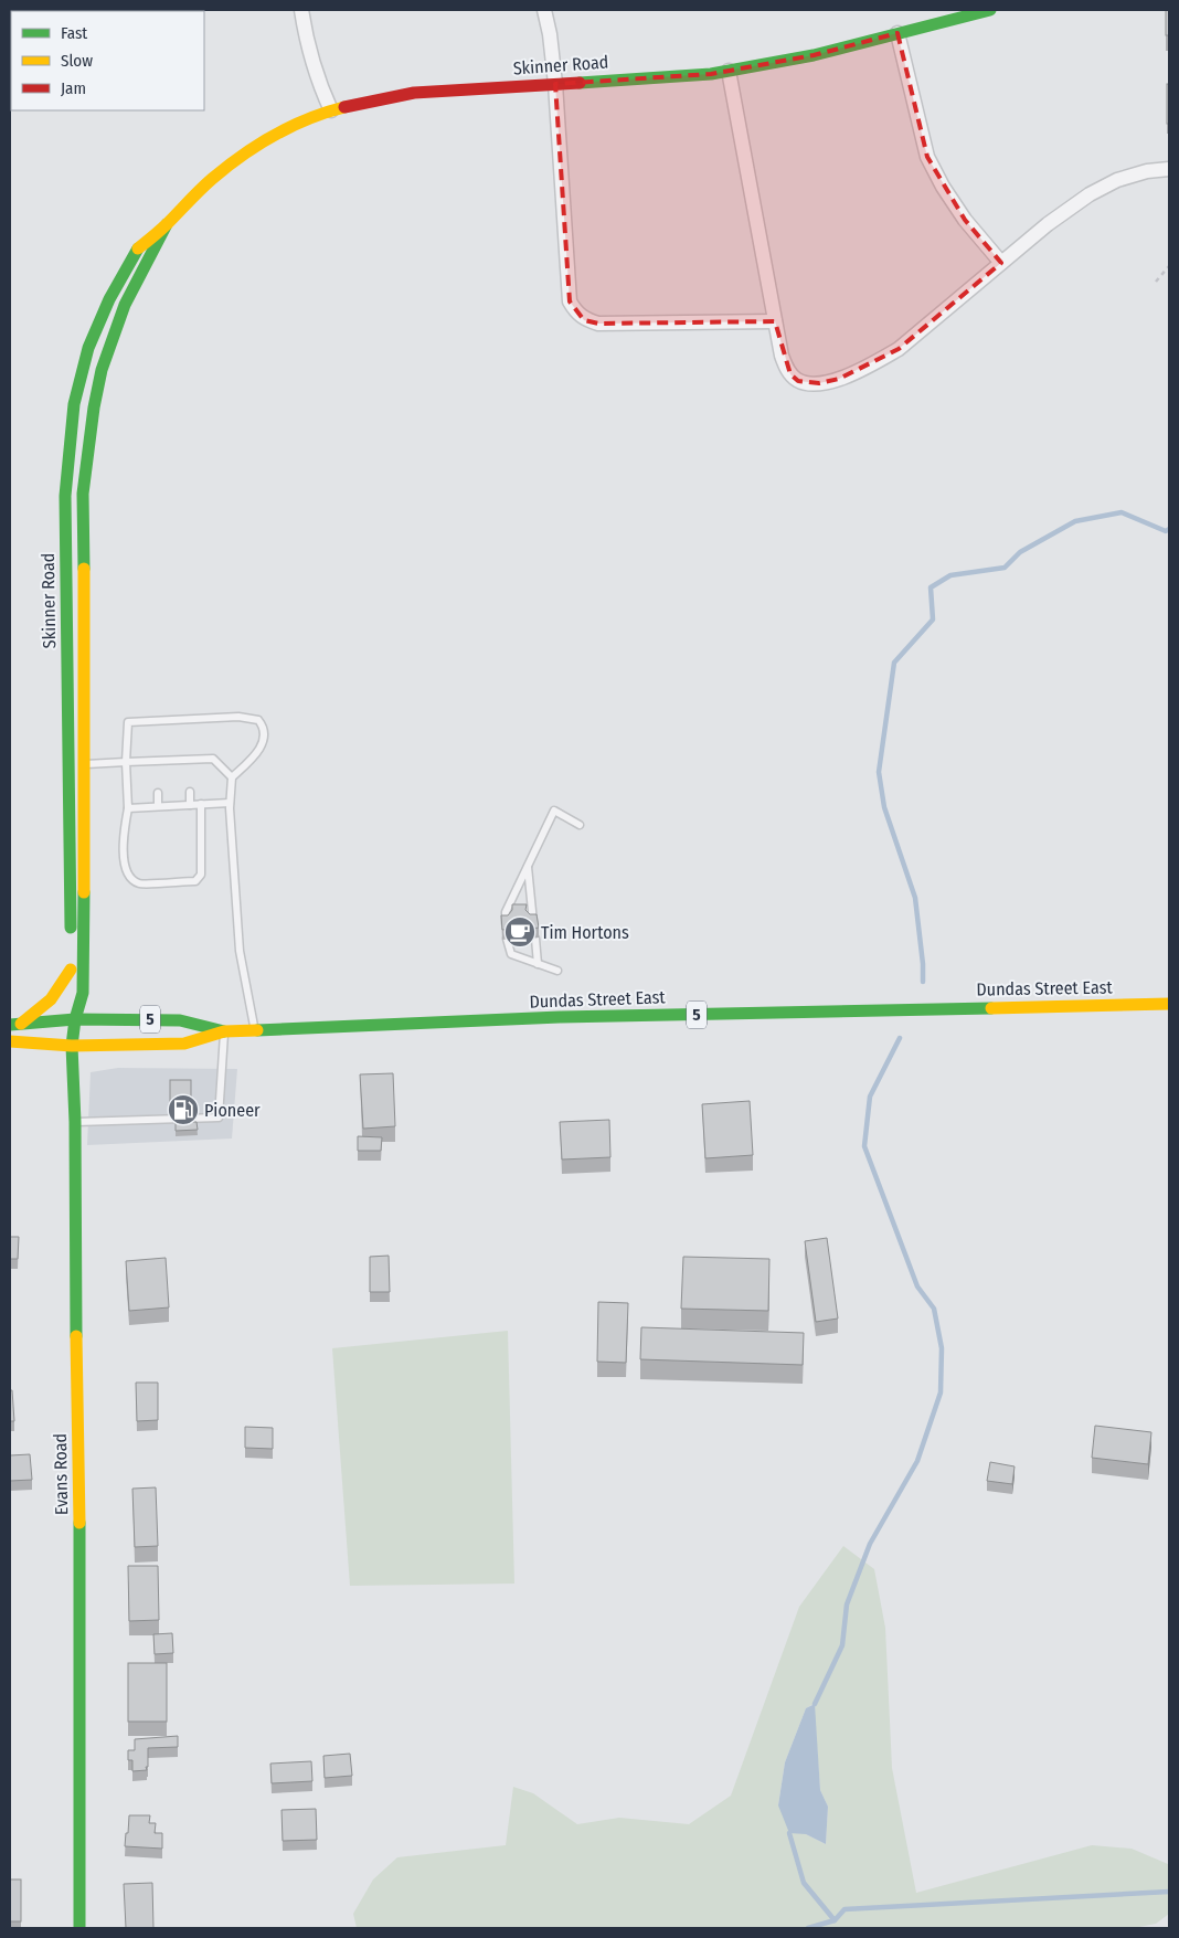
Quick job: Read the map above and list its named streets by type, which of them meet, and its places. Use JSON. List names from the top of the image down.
{
  "streets": {
    "street": [
      "Skinner Road",
      "Dundas Street East",
      "5",
      "Evans Road"
    ]
  },
  "crossings": [
    ["Skinner Road", "Dundas Street East"],
    ["Skinner Road", "Evans Road"],
    ["Dundas Street East", "Evans Road"]
  ],
  "places": {
    "cafe": ["Tim Hortons"],
    "fuel station": ["Pioneer"]
  },
  "legend": ["Fast", "Slow", "Jam"]
}
